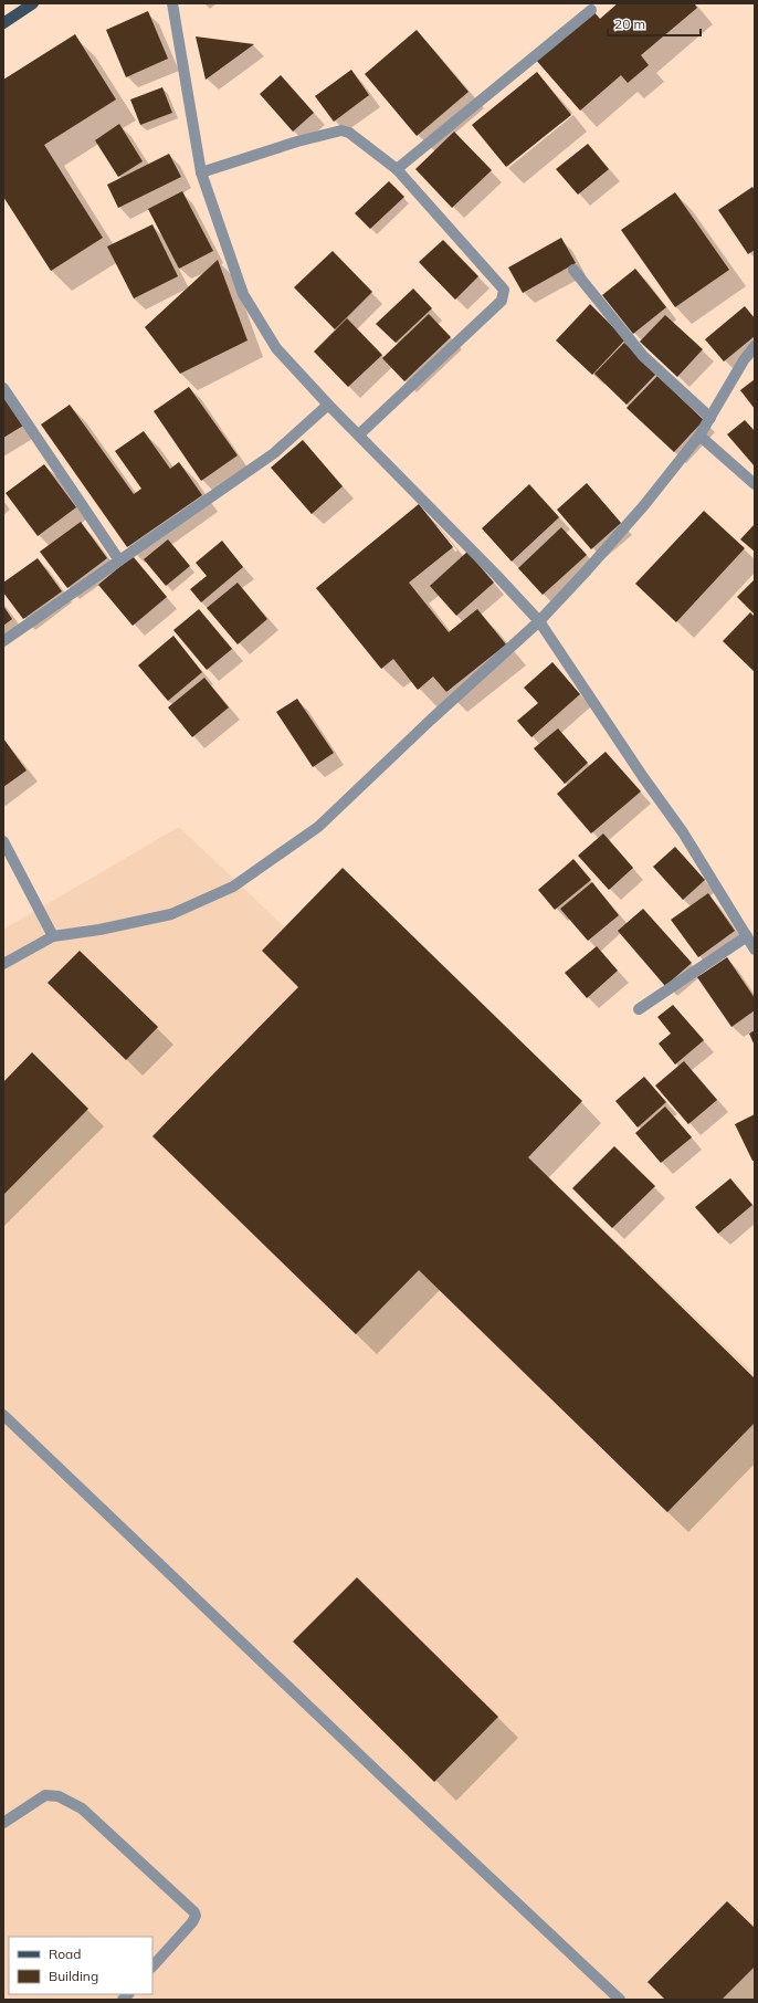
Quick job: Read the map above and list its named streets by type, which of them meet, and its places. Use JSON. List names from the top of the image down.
{
  "legend": ["Road", "Building"],
  "scale_bar": "20 m"
}
